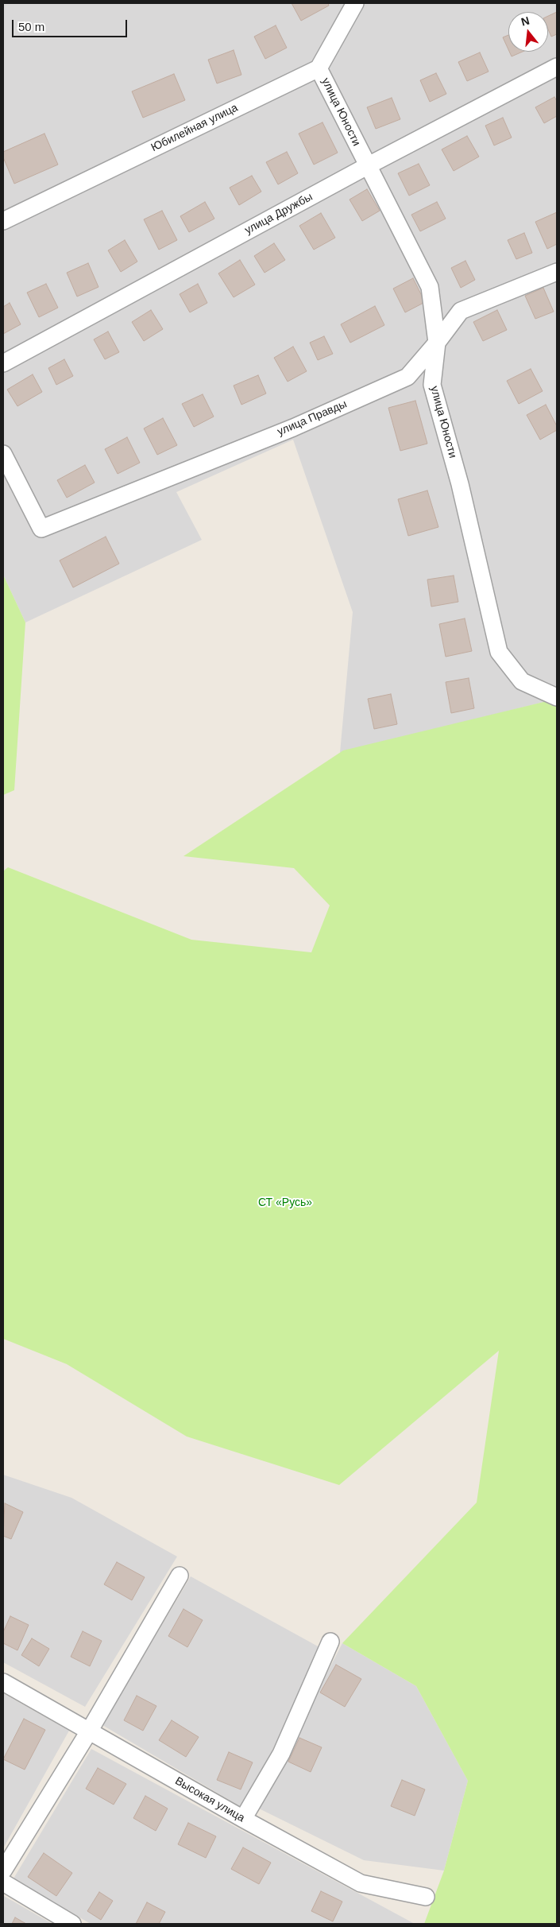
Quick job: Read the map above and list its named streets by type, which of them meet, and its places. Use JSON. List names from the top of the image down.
{
  "streets": {
    "street": [
      "улица Юности",
      "Юбилейная улица",
      "улица Дружбы",
      "улица Правды",
      "Высокая улица"
    ]
  },
  "crossings": [
    ["улица Юности", "Юбилейная улица"],
    ["улица Юности", "улица Дружбы"],
    ["улица Юности", "улица Правды"]
  ],
  "parks": ["СТ «Русь»"],
  "scale_bar": "50 m",
  "north": "top"
}
